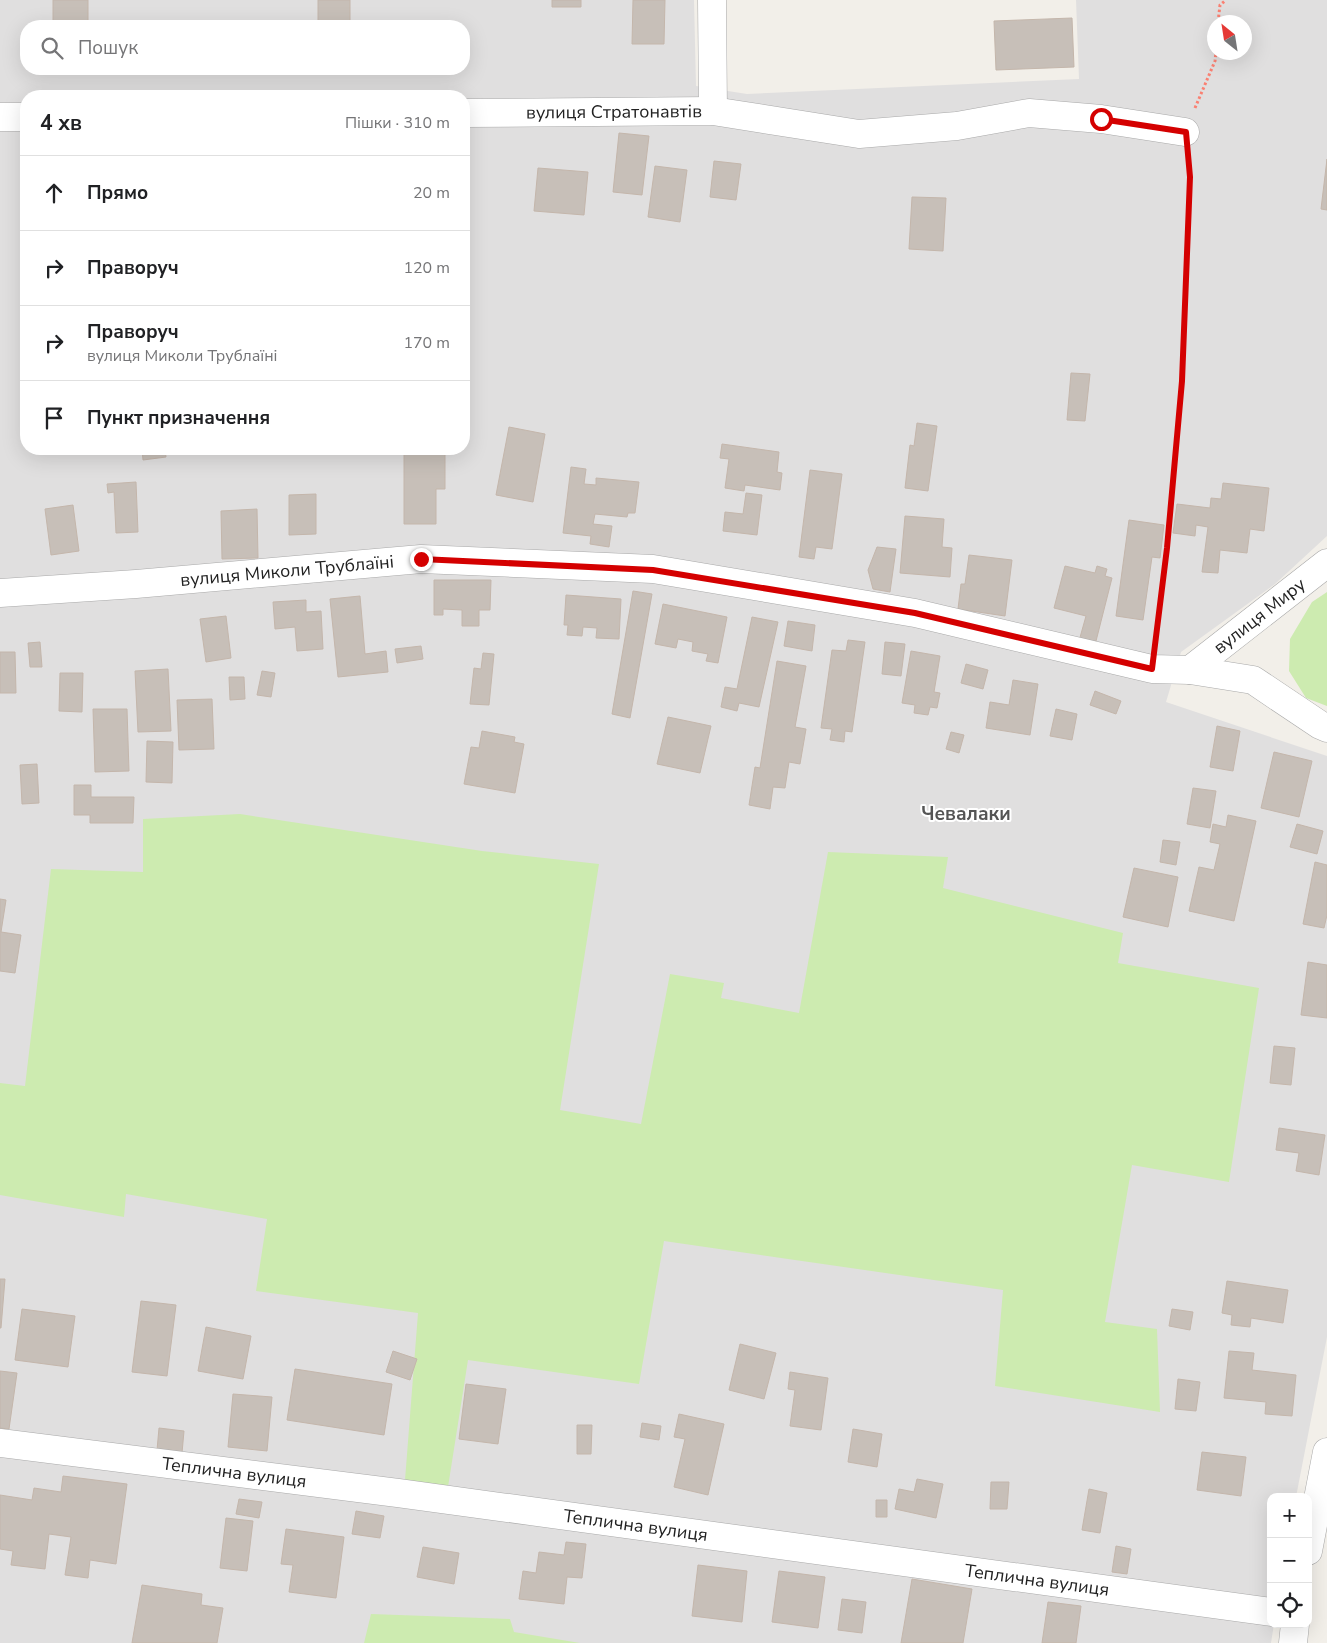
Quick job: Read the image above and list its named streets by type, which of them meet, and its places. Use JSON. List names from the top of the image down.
{
  "streets": {
    "street": [
      "вулиця Стратонавтів",
      "вулиця Миколи Трублаїні",
      "вулиця Миру",
      "Теплична вулиця"
    ]
  },
  "crossings": [
    ["вулиця Миколи Трублаїні", "вулиця Миру"]
  ],
  "districts": ["Чевалаки"],
  "north": "top left",
  "page": {
    "search": "Пошук",
    "heading": ["4 хв", "Пішки · 310 m"],
    "list": [
      ["Прямо", "20 m"],
      ["Праворуч", "120 m"],
      ["Праворуч", "вулиця Миколи Трублаїні", "170 m"],
      "Пункт призначення"
    ],
    "map_buttons": ["+", "−"]
  }
}
